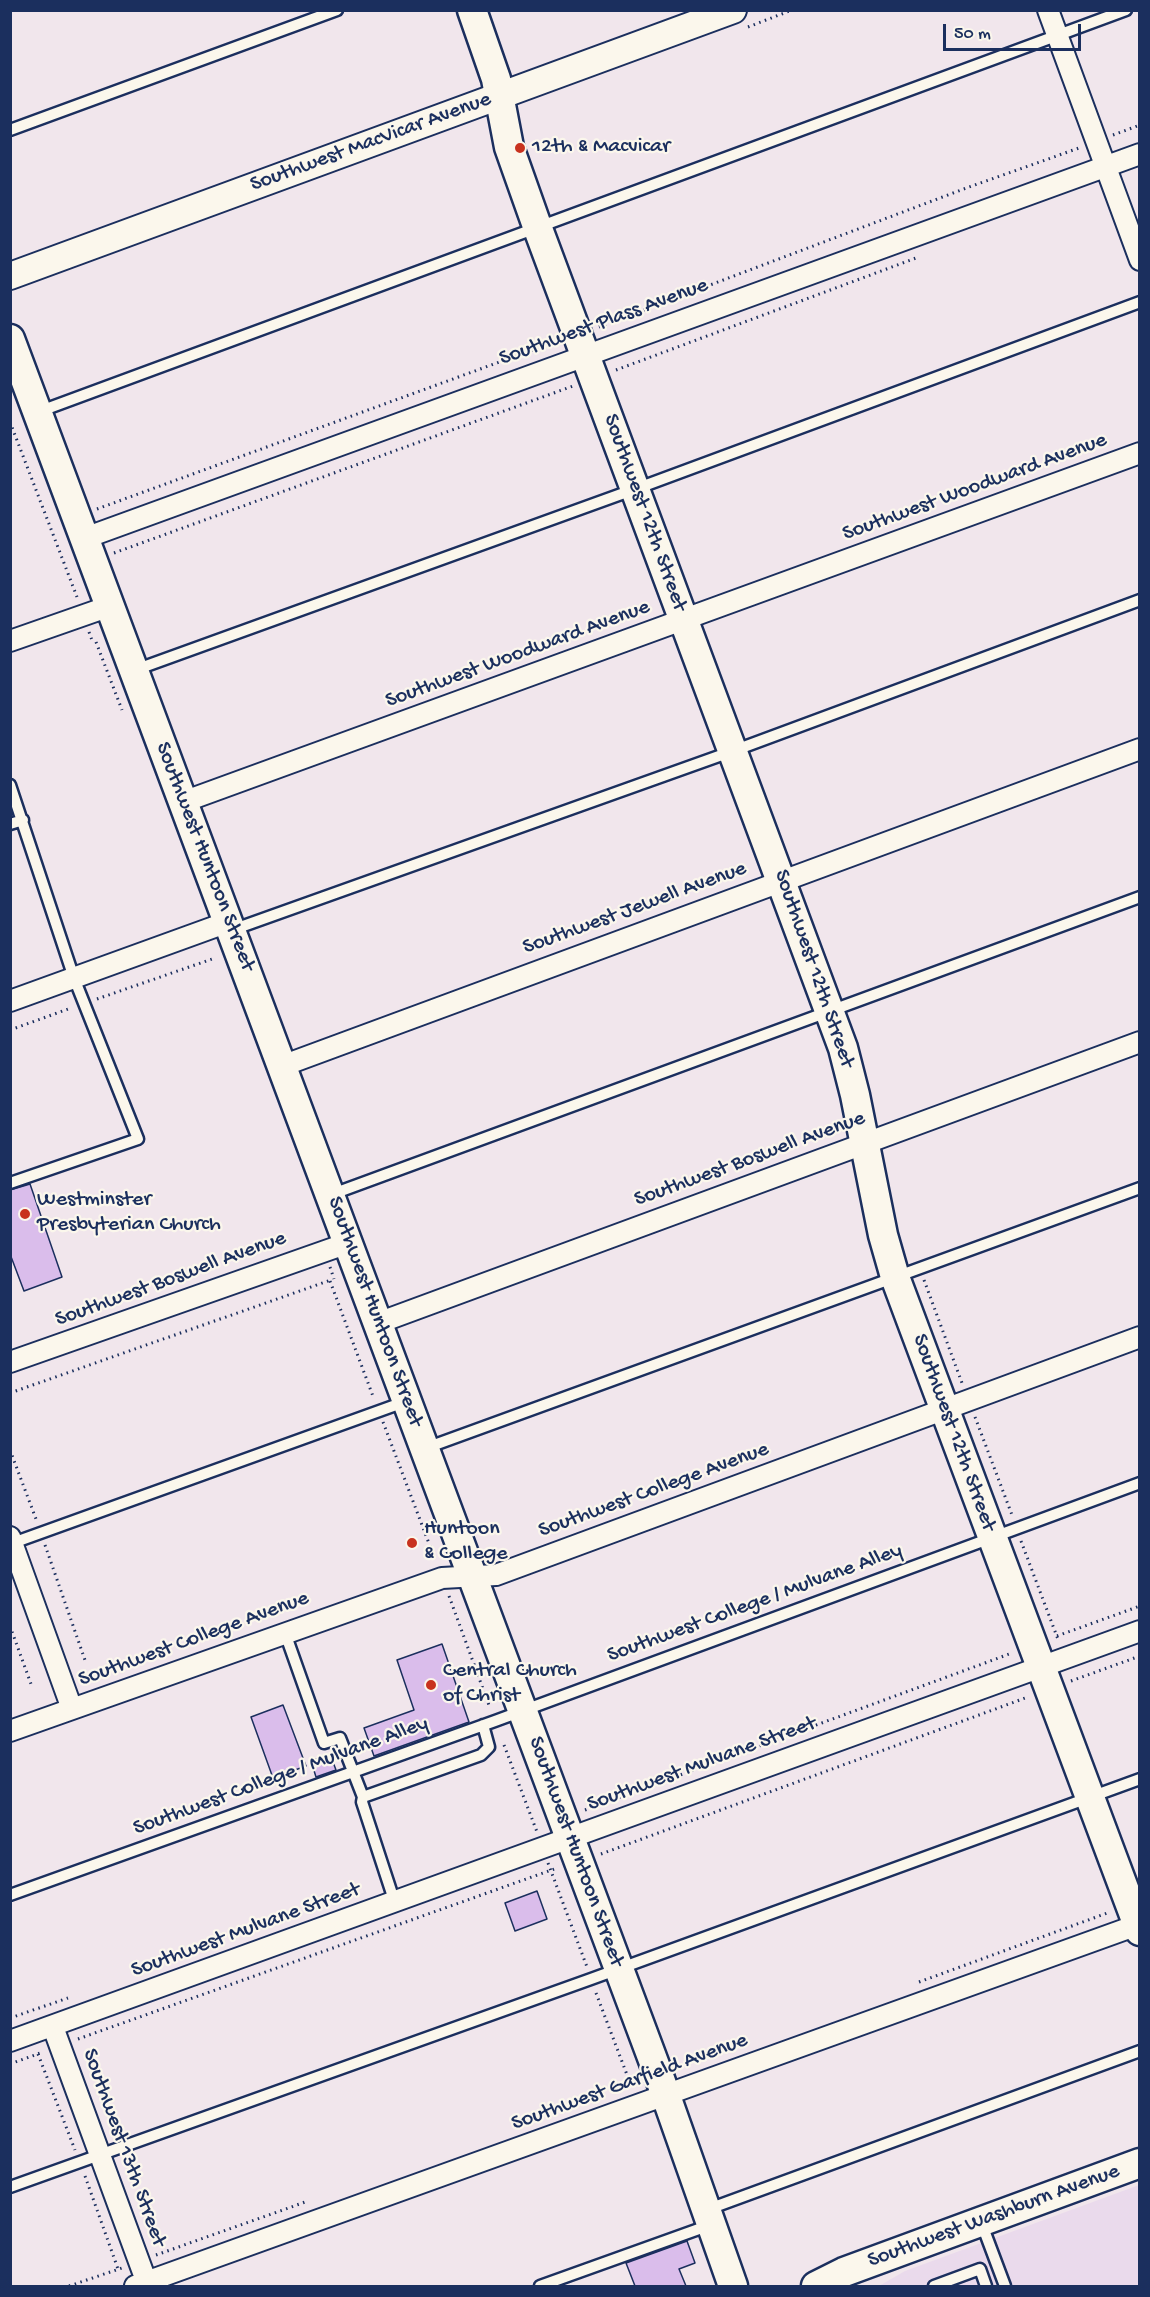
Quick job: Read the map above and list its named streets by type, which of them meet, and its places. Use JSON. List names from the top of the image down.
{
  "streets": {
    "main road": ["Southwest 12th Street", "Southwest Huntoon Street", "Southwest Washburn Avenue"],
    "street": [
      "Southwest MacVicar Avenue",
      "Southwest Plass Avenue",
      "Southwest Woodward Avenue",
      "Southwest Jewell Avenue",
      "Southwest Boswell Avenue",
      "Southwest College Avenue",
      "Southwest Mulvane Street",
      "Southwest Garfield Avenue",
      "Southwest 13th Street"
    ],
    "lane": ["Southwest College / Mulvane Alley"]
  },
  "crossings": [
    ["Southwest MacVicar Avenue", "Southwest 12th Street"],
    ["Southwest Plass Avenue", "Southwest 12th Street"],
    ["Southwest Plass Avenue", "Southwest Huntoon Street"],
    ["Southwest Woodward Avenue", "Southwest 12th Street"],
    ["Southwest Woodward Avenue", "Southwest Huntoon Street"],
    ["Southwest 12th Street", "Southwest Jewell Avenue"],
    ["Southwest 12th Street", "Southwest Boswell Avenue"],
    ["Southwest 12th Street", "Southwest College Avenue"],
    ["Southwest 12th Street", "Southwest College / Mulvane Alley"],
    ["Southwest 12th Street", "Southwest Mulvane Street"],
    ["Southwest 12th Street", "Southwest Garfield Avenue"],
    ["Southwest Huntoon Street", "Southwest Jewell Avenue"],
    ["Southwest Huntoon Street", "Southwest Boswell Avenue"],
    ["Southwest Huntoon Street", "Southwest College Avenue"],
    ["Southwest Huntoon Street", "Southwest College / Mulvane Alley"],
    ["Southwest Huntoon Street", "Southwest Mulvane Street"],
    ["Southwest Huntoon Street", "Southwest Garfield Avenue"],
    ["Southwest Mulvane Street", "Southwest 13th Street"],
    ["Southwest Garfield Avenue", "Southwest 13th Street"]
  ],
  "places": [
    "12th & Macvicar",
    "Westminster Presbyterian Church",
    "Huntoon & College",
    "Central Church of Christ"
  ],
  "scale_bar": "50 m"
}
